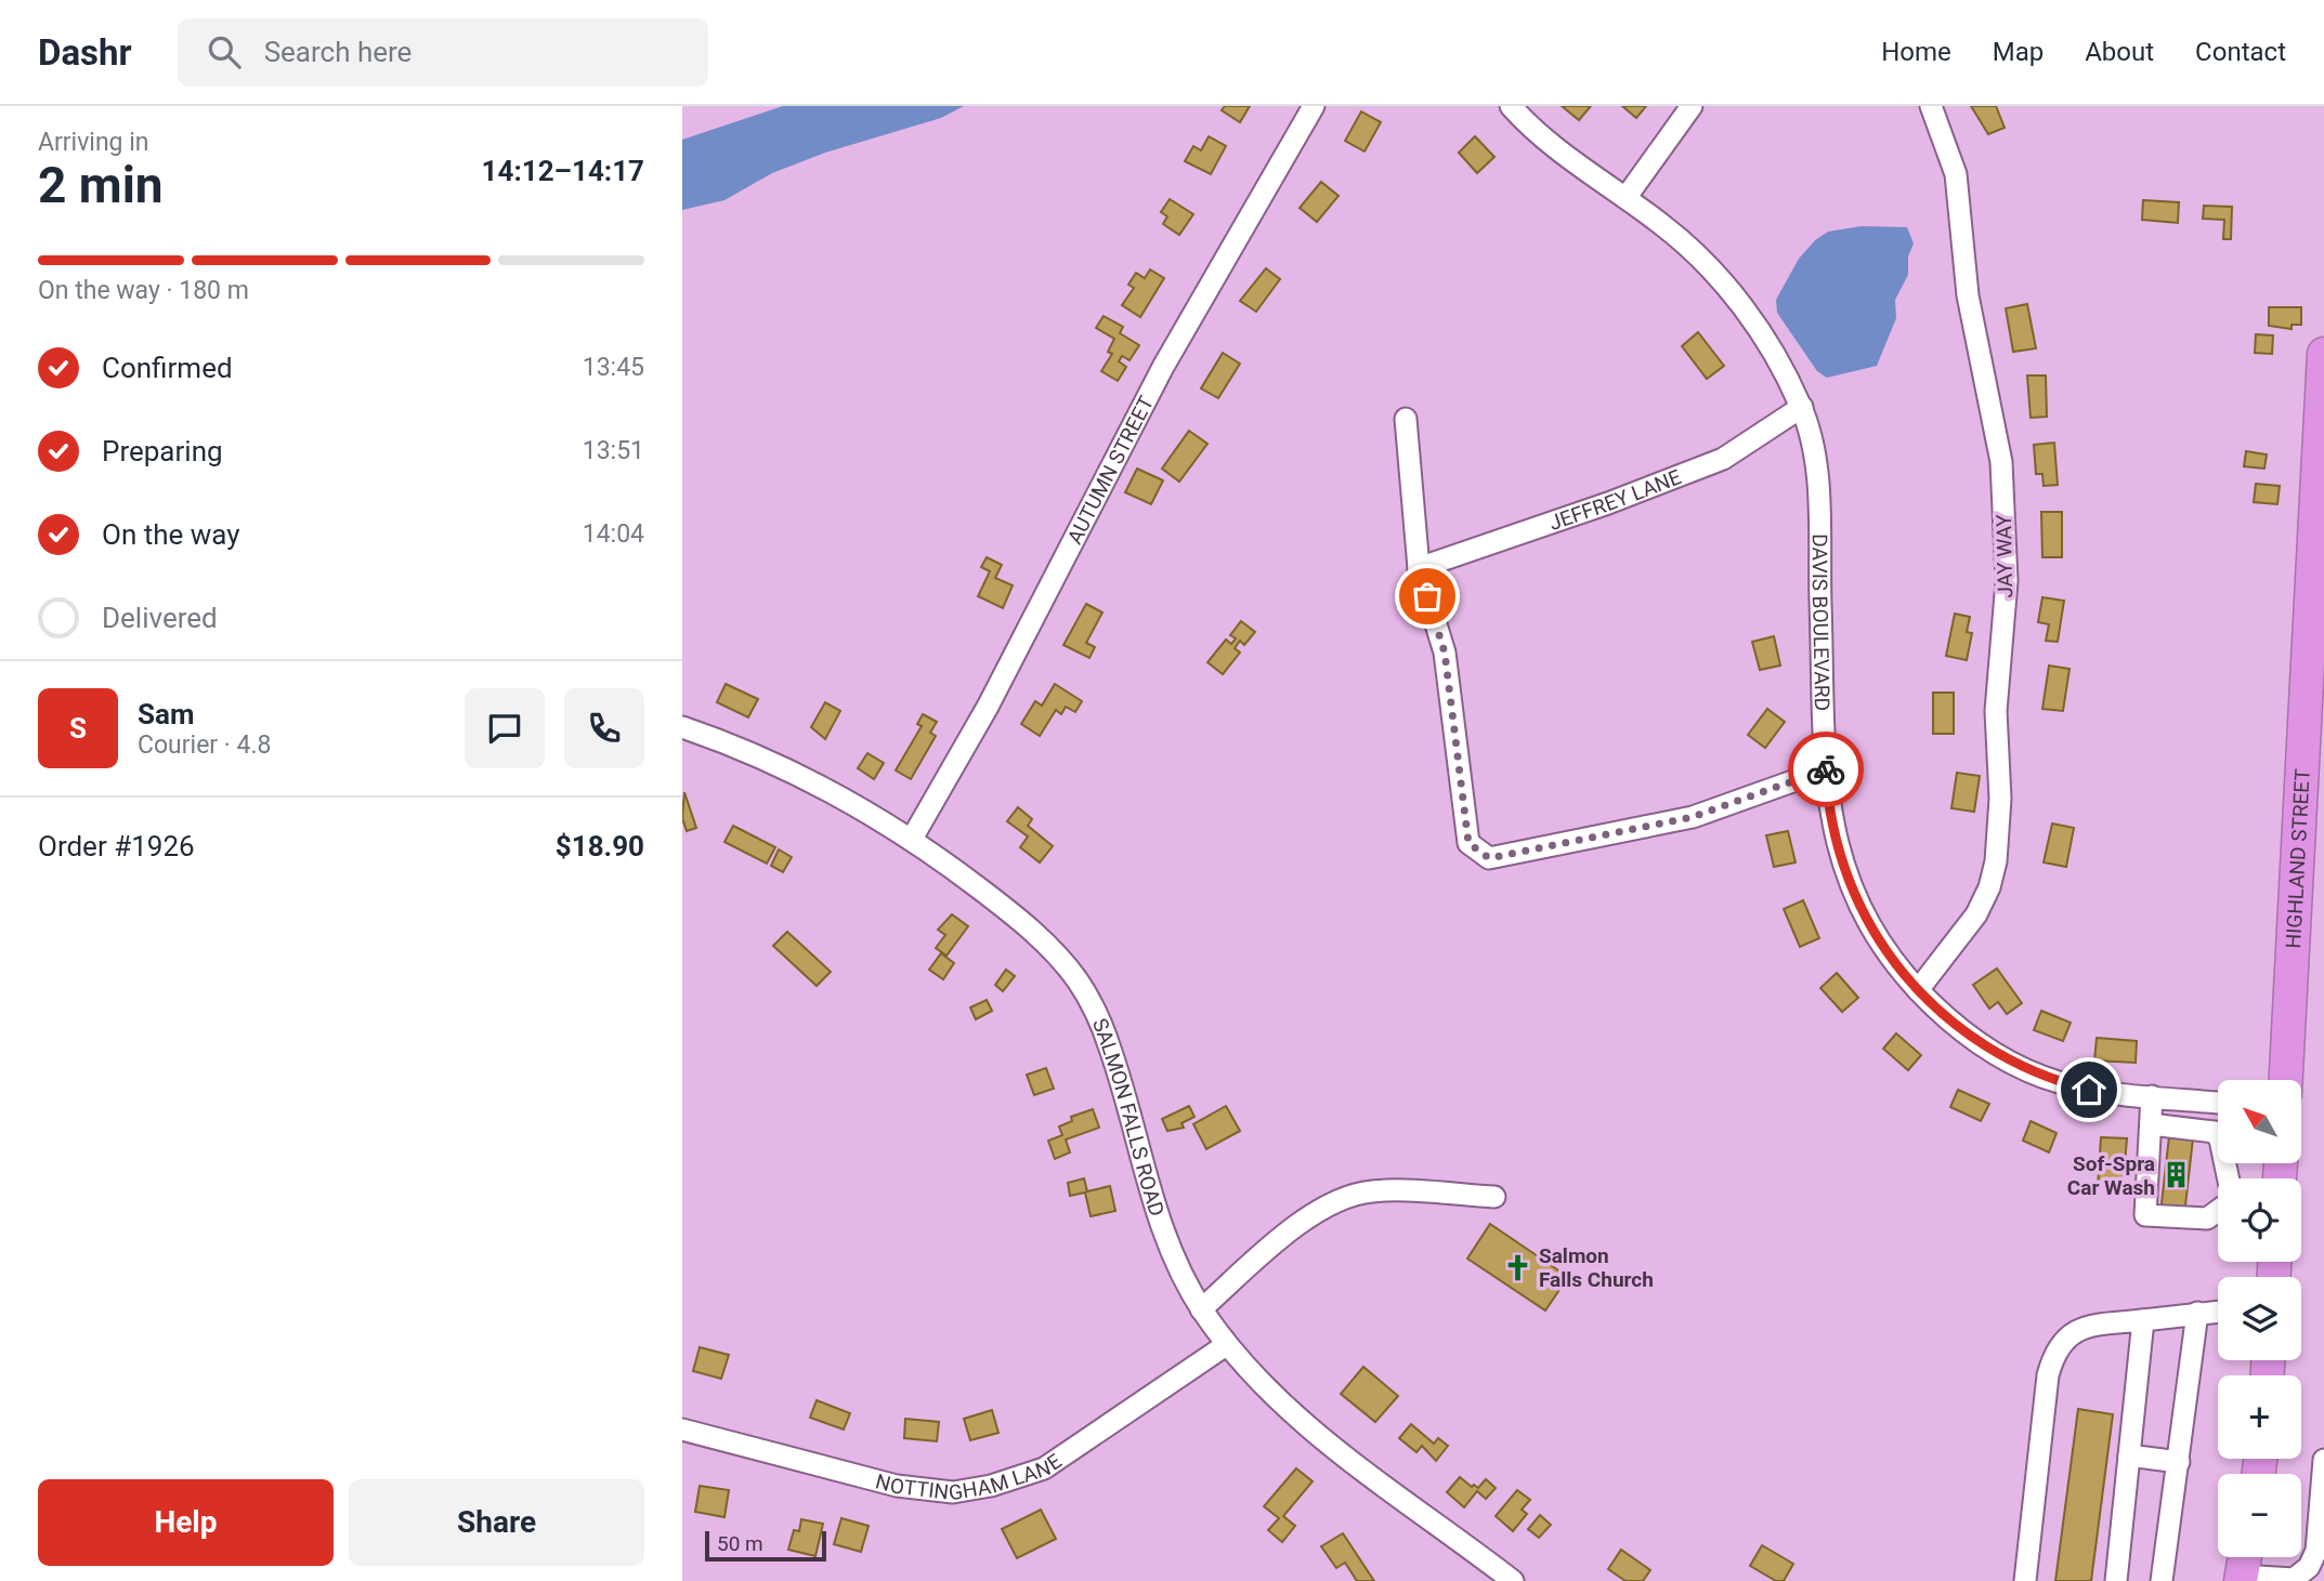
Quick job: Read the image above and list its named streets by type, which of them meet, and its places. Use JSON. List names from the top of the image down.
{
  "streets": {
    "highway": ["HIGHLAND STREET"],
    "street": [
      "AUTUMN STREET",
      "JEFFREY LANE",
      "JAY WAY",
      "DAVIS BOULEVARD",
      "SALMON FALLS ROAD",
      "NOTTINGHAM LANE"
    ]
  },
  "crossings": [
    ["AUTUMN STREET", "SALMON FALLS ROAD"],
    ["JEFFREY LANE", "DAVIS BOULEVARD"],
    ["JAY WAY", "DAVIS BOULEVARD"],
    ["SALMON FALLS ROAD", "NOTTINGHAM LANE"]
  ],
  "places": {
    "building": ["Sof-Spra Car Wash"],
    "church": ["Salmon Falls Church"]
  },
  "scale_bar": "50 m",
  "north": "top left",
  "page": {
    "header": "Dashr",
    "search": "Search here",
    "nav": [
      "Home",
      "Map",
      "About",
      "Contact"
    ],
    "heading": ["2 min", "Arriving in", "14:12–14:17"],
    "panel": [
      "Sam",
      "Courier · 4.8",
      "Order #1926",
      "$18.90"
    ],
    "bar": "On the way · 180 m",
    "list": [
      ["Confirmed", "13:45"],
      ["Preparing", "13:51"],
      ["On the way", "14:04"],
      "Delivered"
    ],
    "round": "S",
    "map_buttons": ["+", "−"],
    "buttons": ["Help", "Share"],
    "scale": "50 m"
  }
}
